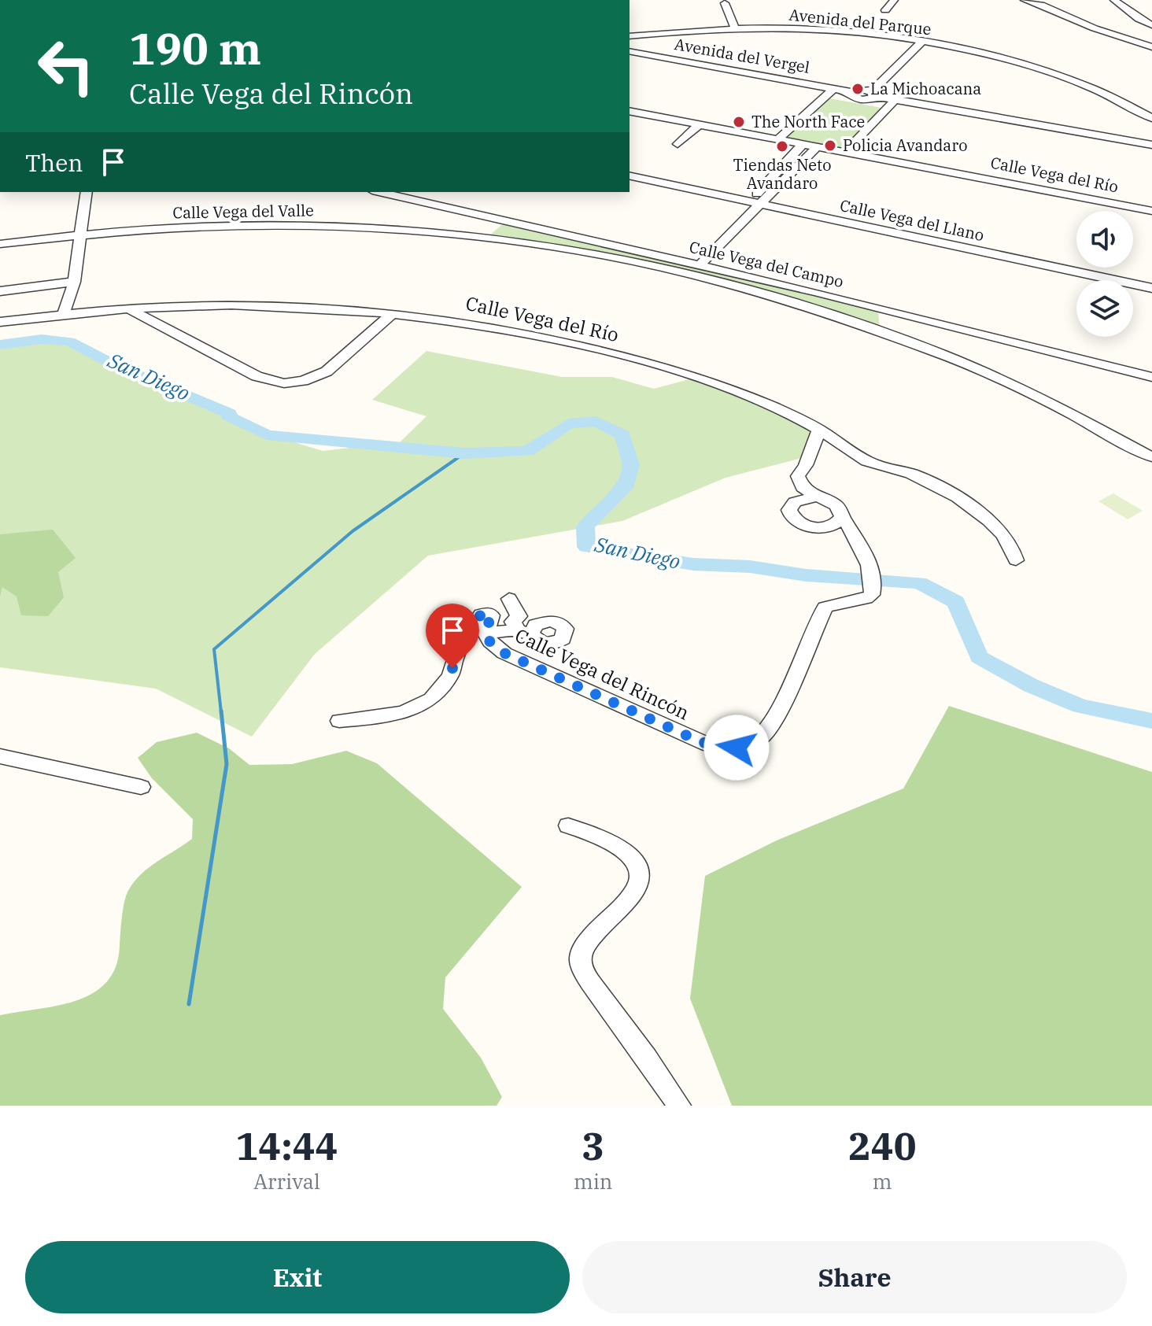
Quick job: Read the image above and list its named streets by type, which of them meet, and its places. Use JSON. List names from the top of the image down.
{
  "streets": {
    "street": [
      "Avenida del Parque",
      "Avenida del Vergel",
      "Calle Vega del Río",
      "Calle Vega del Valle",
      "Calle Vega del Llano",
      "Calle Vega del Campo",
      "Calle Vega del Rincón"
    ]
  },
  "crossings": [
    ["Calle Vega del Valle", "Calle Vega del Campo"]
  ],
  "water": ["San Diego"],
  "places": [
    "La Michoacana",
    "The North Face",
    "Policia Avandaro",
    "Tiendas Neto Avandaro"
  ],
  "page": {
    "turn": ["190 m", "Calle Vega del Rincón"],
    "then": "Then",
    "eta": [
      "14:44",
      "Arrival",
      "3",
      "min",
      "240",
      "m"
    ],
    "buttons": ["Exit", "Share"]
  }
}
